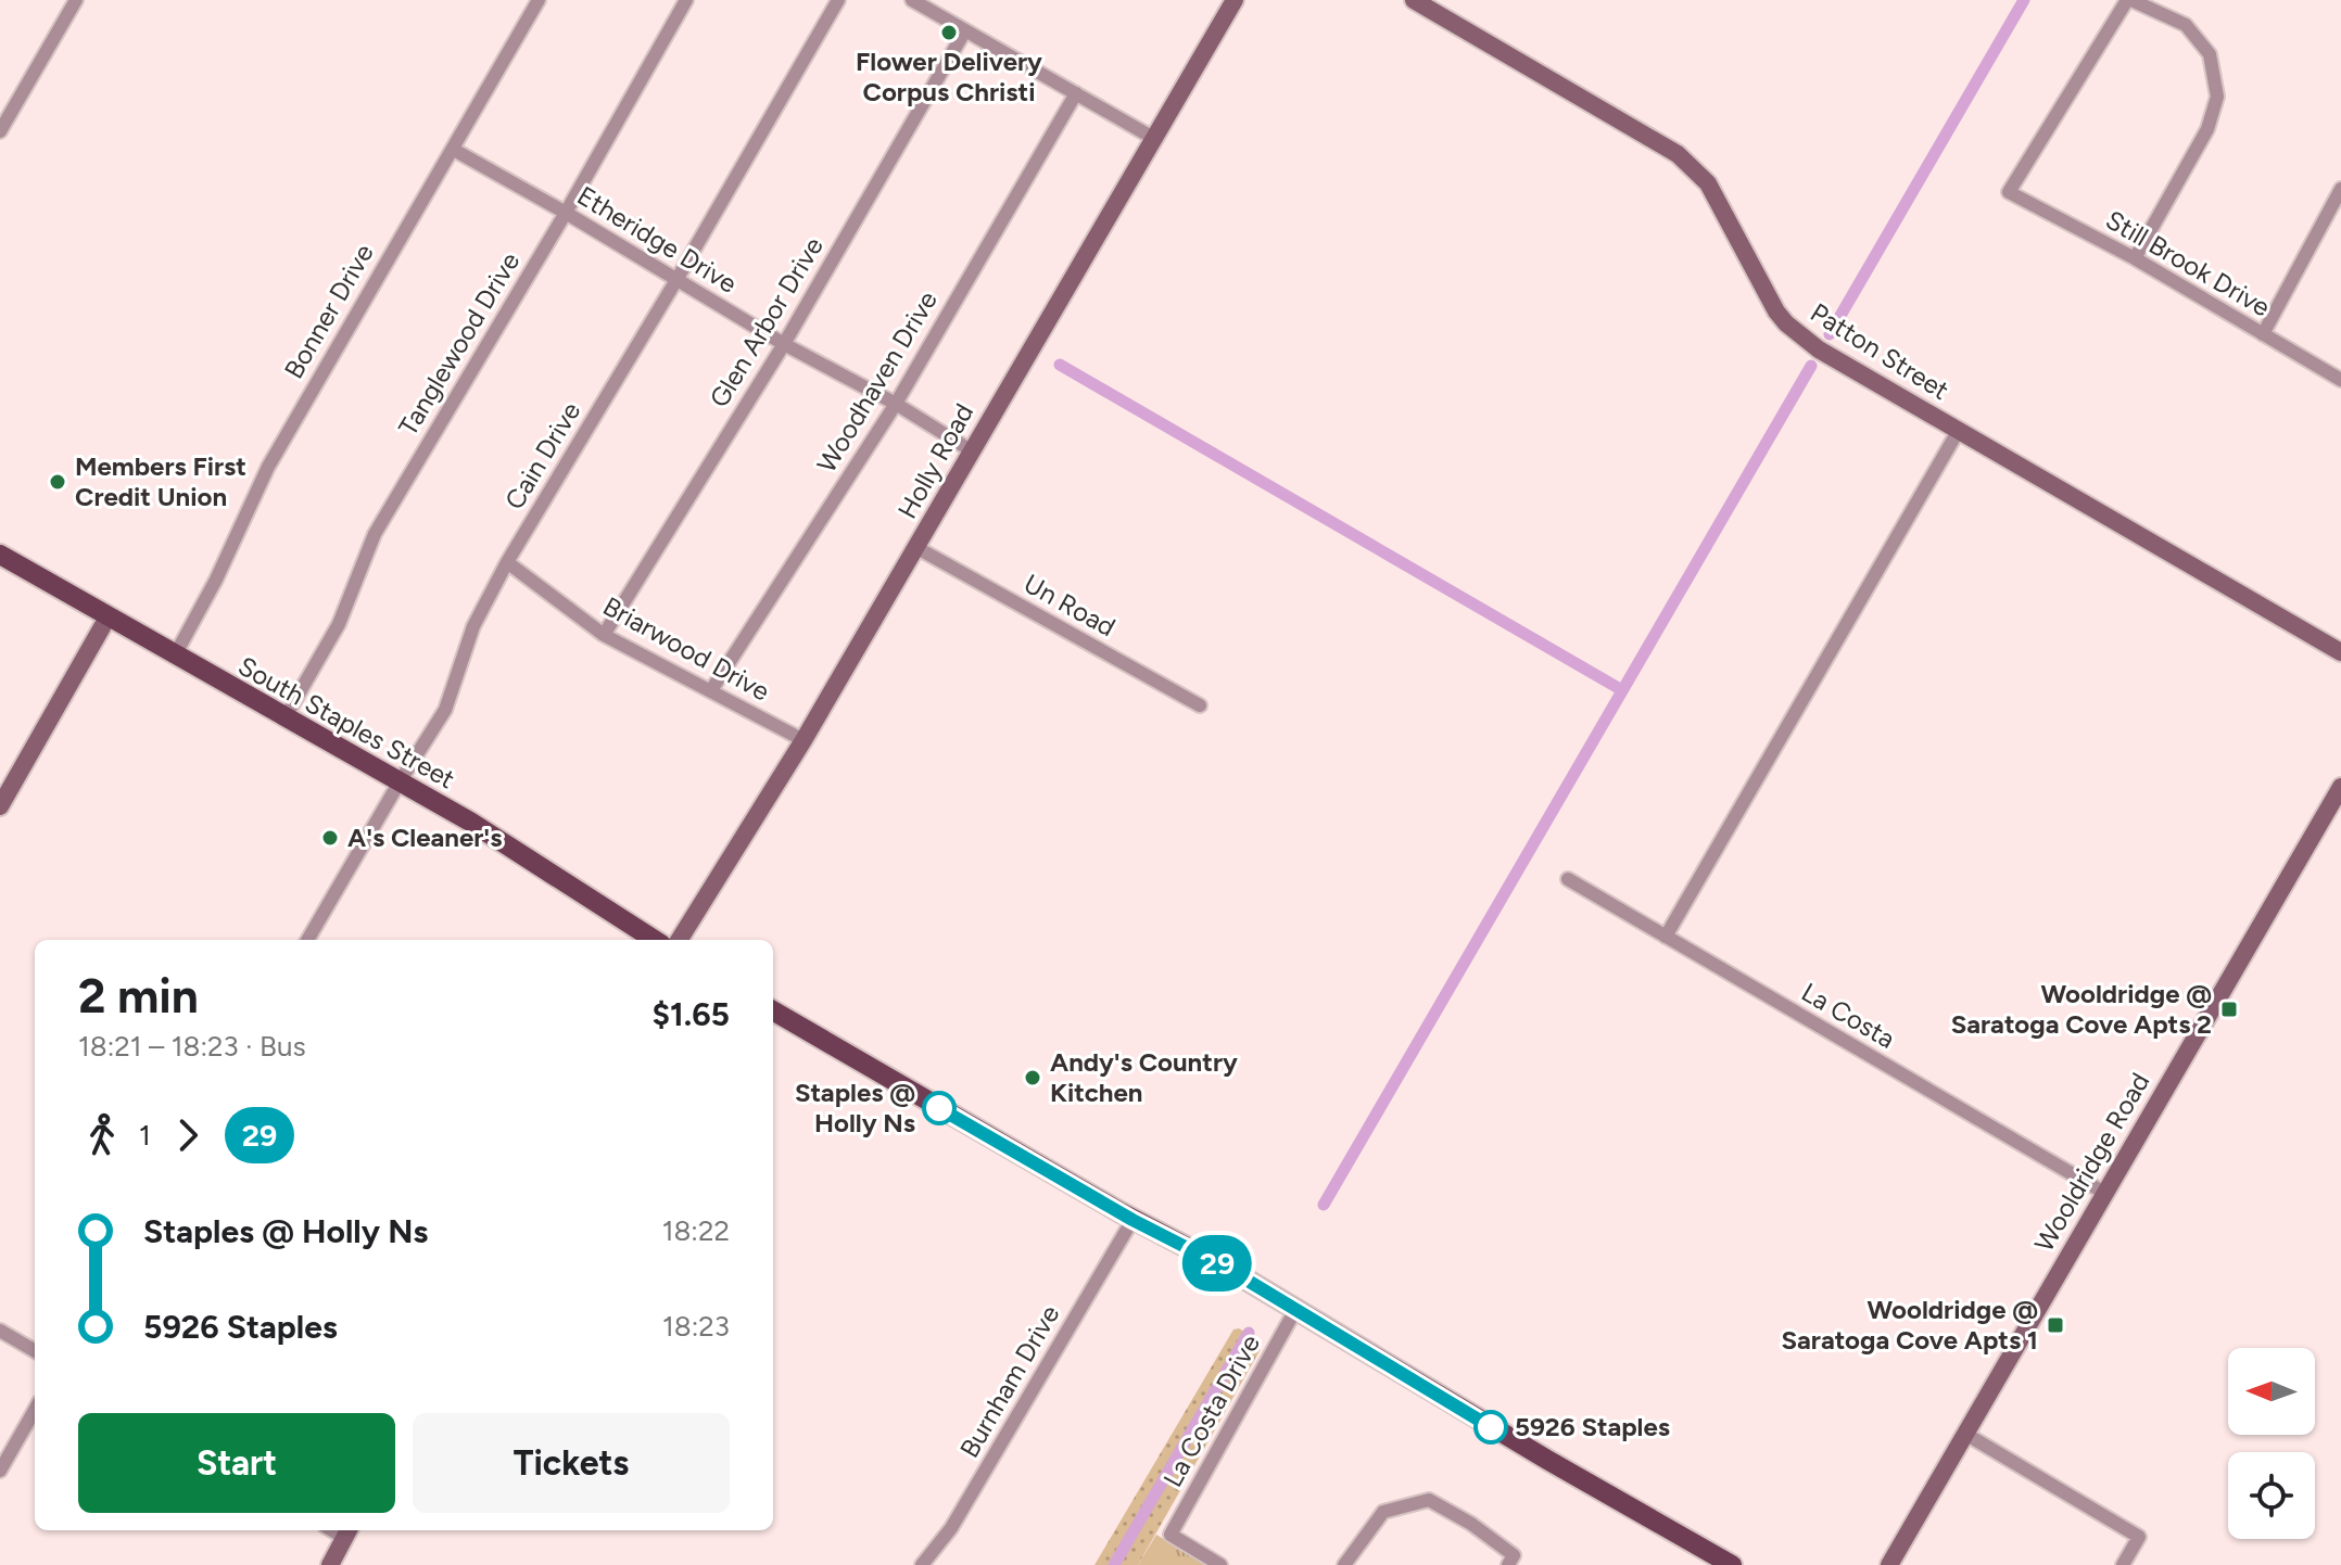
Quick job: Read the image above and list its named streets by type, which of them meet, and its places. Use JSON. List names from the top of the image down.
{
  "streets": {
    "main road": [
      "Patton Street",
      "Holly Road",
      "South Staples Street",
      "Wooldridge Road"
    ],
    "street": [
      "Etheridge Drive",
      "Still Brook Drive",
      "Bonner Drive",
      "Glen Arbor Drive",
      "Tanglewood Drive",
      "Woodhaven Drive",
      "Cain Drive",
      "Un Road",
      "Briarwood Drive",
      "La Costa",
      "Burnham Drive",
      "La Costa Drive"
    ]
  },
  "crossings": [
    ["Etheridge Drive", "Bonner Drive"],
    ["Etheridge Drive", "Glen Arbor Drive"],
    ["Etheridge Drive", "Tanglewood Drive"],
    ["Etheridge Drive", "Woodhaven Drive"],
    ["Etheridge Drive", "Cain Drive"],
    ["Etheridge Drive", "Holly Road"],
    ["Bonner Drive", "South Staples Street"],
    ["Glen Arbor Drive", "Briarwood Drive"],
    ["Tanglewood Drive", "South Staples Street"],
    ["Woodhaven Drive", "Briarwood Drive"],
    ["Cain Drive", "Briarwood Drive"],
    ["Cain Drive", "South Staples Street"],
    ["Holly Road", "Un Road"],
    ["Holly Road", "Briarwood Drive"],
    ["La Costa", "Wooldridge Road"]
  ],
  "places": {
    "other": [
      "Flower Delivery Corpus Christi",
      "Members First Credit Union",
      "A's Cleaner's",
      "Andy's Country Kitchen",
      "Staples @ Holly Ns",
      "5926 Staples"
    ],
    "transit": ["Wooldridge @ Saratoga Cove Apts 2", "Wooldridge @ Saratoga Cove Apts 1"]
  },
  "lines": ["bus line 29"],
  "north": "left",
  "page": {
    "on_map": "29",
    "heading": ["2 min", "18:21 – 18:23 · Bus", "$1.65"],
    "legs": ["1", "29"],
    "list": [
      {
        "name": "Staples @ Holly Ns",
        "value": "18:22"
      },
      {
        "name": "5926 Staples",
        "value": "18:23"
      }
    ],
    "buttons": ["Start", "Tickets"]
  }
}
